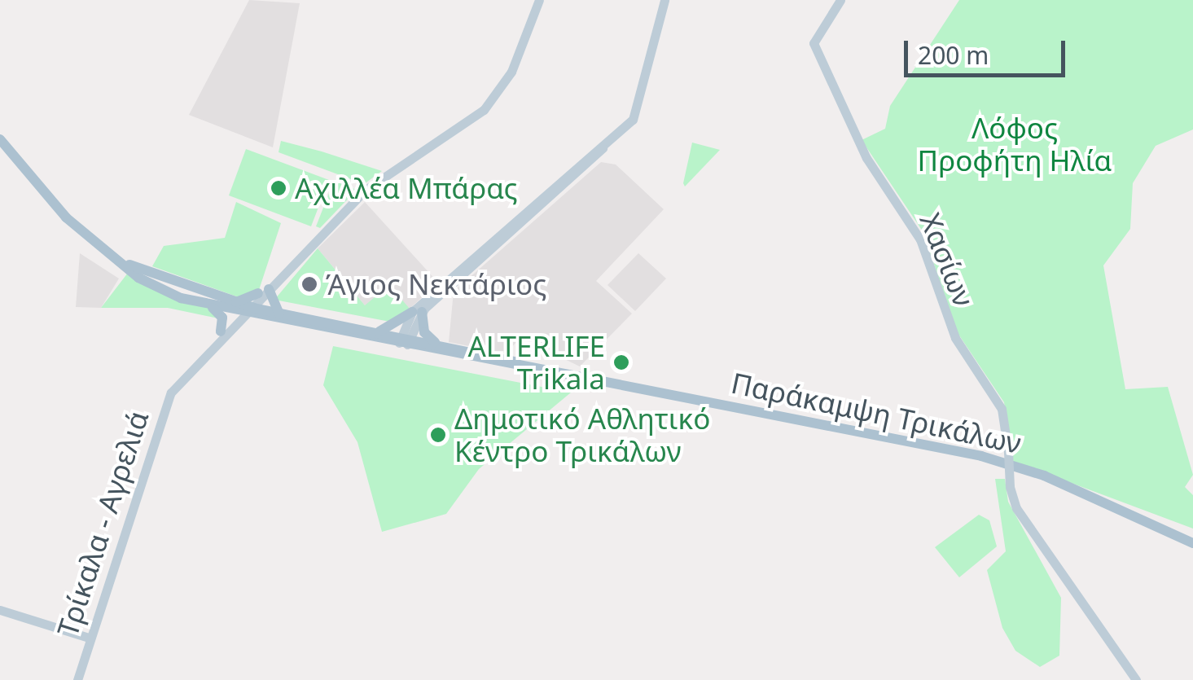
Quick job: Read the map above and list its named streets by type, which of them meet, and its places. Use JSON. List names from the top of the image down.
{
  "streets": {
    "main road": ["Παράκαμψη Τρικάλων"],
    "street": ["Χασίων", "Τρίκαλα - Αγρελιά"]
  },
  "crossings": [
    ["Παράκαμψη Τρικάλων", "Τρίκαλα - Αγρελιά"]
  ],
  "parks": ["Λόφος Προφήτη Ηλία"],
  "places": [
    "Αχιλλέα Μπάρας",
    "Άγιος Νεκτάριος",
    "ALTERLIFE Trikala",
    "Δημοτικό Αθλητικό Κέντρο Τρικάλων"
  ],
  "scale_bar": "200 m"
}
